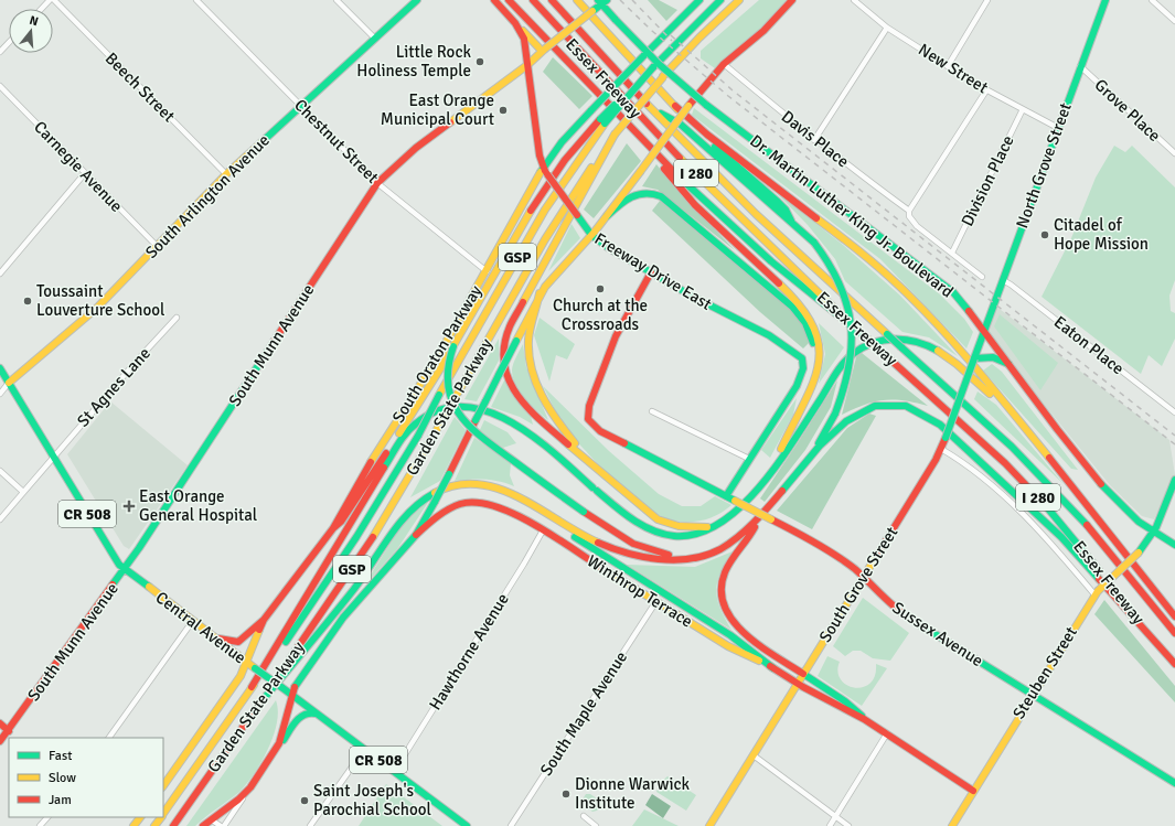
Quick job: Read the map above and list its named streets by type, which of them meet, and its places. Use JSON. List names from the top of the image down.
{
  "streets": {
    "main road": [
      "Essex Freeway",
      "North Grove Street",
      "I 280",
      "South Arlington Avenue",
      "Dr. Martin Luther King Jr. Boulevard",
      "GSP",
      "Freeway Drive East",
      "South Munn Avenue",
      "South Oraton Parkway",
      "Garden State Parkway",
      "CR 508",
      "South Grove Street",
      "Winthrop Terrace",
      "Central Avenue",
      "Sussex Avenue",
      "Steuben Street"
    ],
    "street": [
      "New Street",
      "Beech Street",
      "Grove Place",
      "Davis Place",
      "Chestnut Street",
      "Carnegie Avenue",
      "Division Place",
      "Eaton Place",
      "St Agnes Lane",
      "Hawthorne Avenue",
      "South Maple Avenue"
    ]
  },
  "crossings": [
    ["New Street", "North Grove Street"],
    ["New Street", "Division Place"],
    ["Beech Street", "South Arlington Avenue"],
    ["Grove Place", "North Grove Street"],
    ["Chestnut Street", "South Arlington Avenue"],
    ["Chestnut Street", "South Munn Avenue"],
    ["Chestnut Street", "South Oraton Parkway"],
    ["North Grove Street", "Dr. Martin Luther King Jr. Boulevard"],
    ["North Grove Street", "Eaton Place"],
    ["North Grove Street", "South Grove Street"],
    ["Carnegie Avenue", "South Arlington Avenue"],
    ["South Arlington Avenue", "Central Avenue"],
    ["Dr. Martin Luther King Jr. Boulevard", "South Munn Avenue"],
    ["Dr. Martin Luther King Jr. Boulevard", "South Grove Street"],
    ["Dr. Martin Luther King Jr. Boulevard", "Steuben Street"],
    ["Freeway Drive East", "South Munn Avenue"],
    ["Freeway Drive East", "South Oraton Parkway"],
    ["Freeway Drive East", "Sussex Avenue"],
    ["South Munn Avenue", "Central Avenue"],
    ["South Oraton Parkway", "Central Avenue"],
    ["St Agnes Lane", "Central Avenue"],
    ["South Grove Street", "Winthrop Terrace"],
    ["South Grove Street", "Sussex Avenue"],
    ["Winthrop Terrace", "Hawthorne Avenue"],
    ["Winthrop Terrace", "Steuben Street"],
    ["Winthrop Terrace", "South Maple Avenue"],
    ["Central Avenue", "Hawthorne Avenue"],
    ["Sussex Avenue", "Steuben Street"]
  ],
  "places": {
    "other": [
      "Little Rock Holiness Temple",
      "East Orange Municipal Court",
      "Citadel of Hope Mission",
      "Church at the Crossroads",
      "Toussaint Louverture School",
      "Dionne Warwick Institute",
      "Saint Joseph's Parochial School"
    ],
    "health": ["East Orange General Hospital"]
  },
  "legend": ["Fast", "Slow", "Jam"],
  "north": "top"
}
